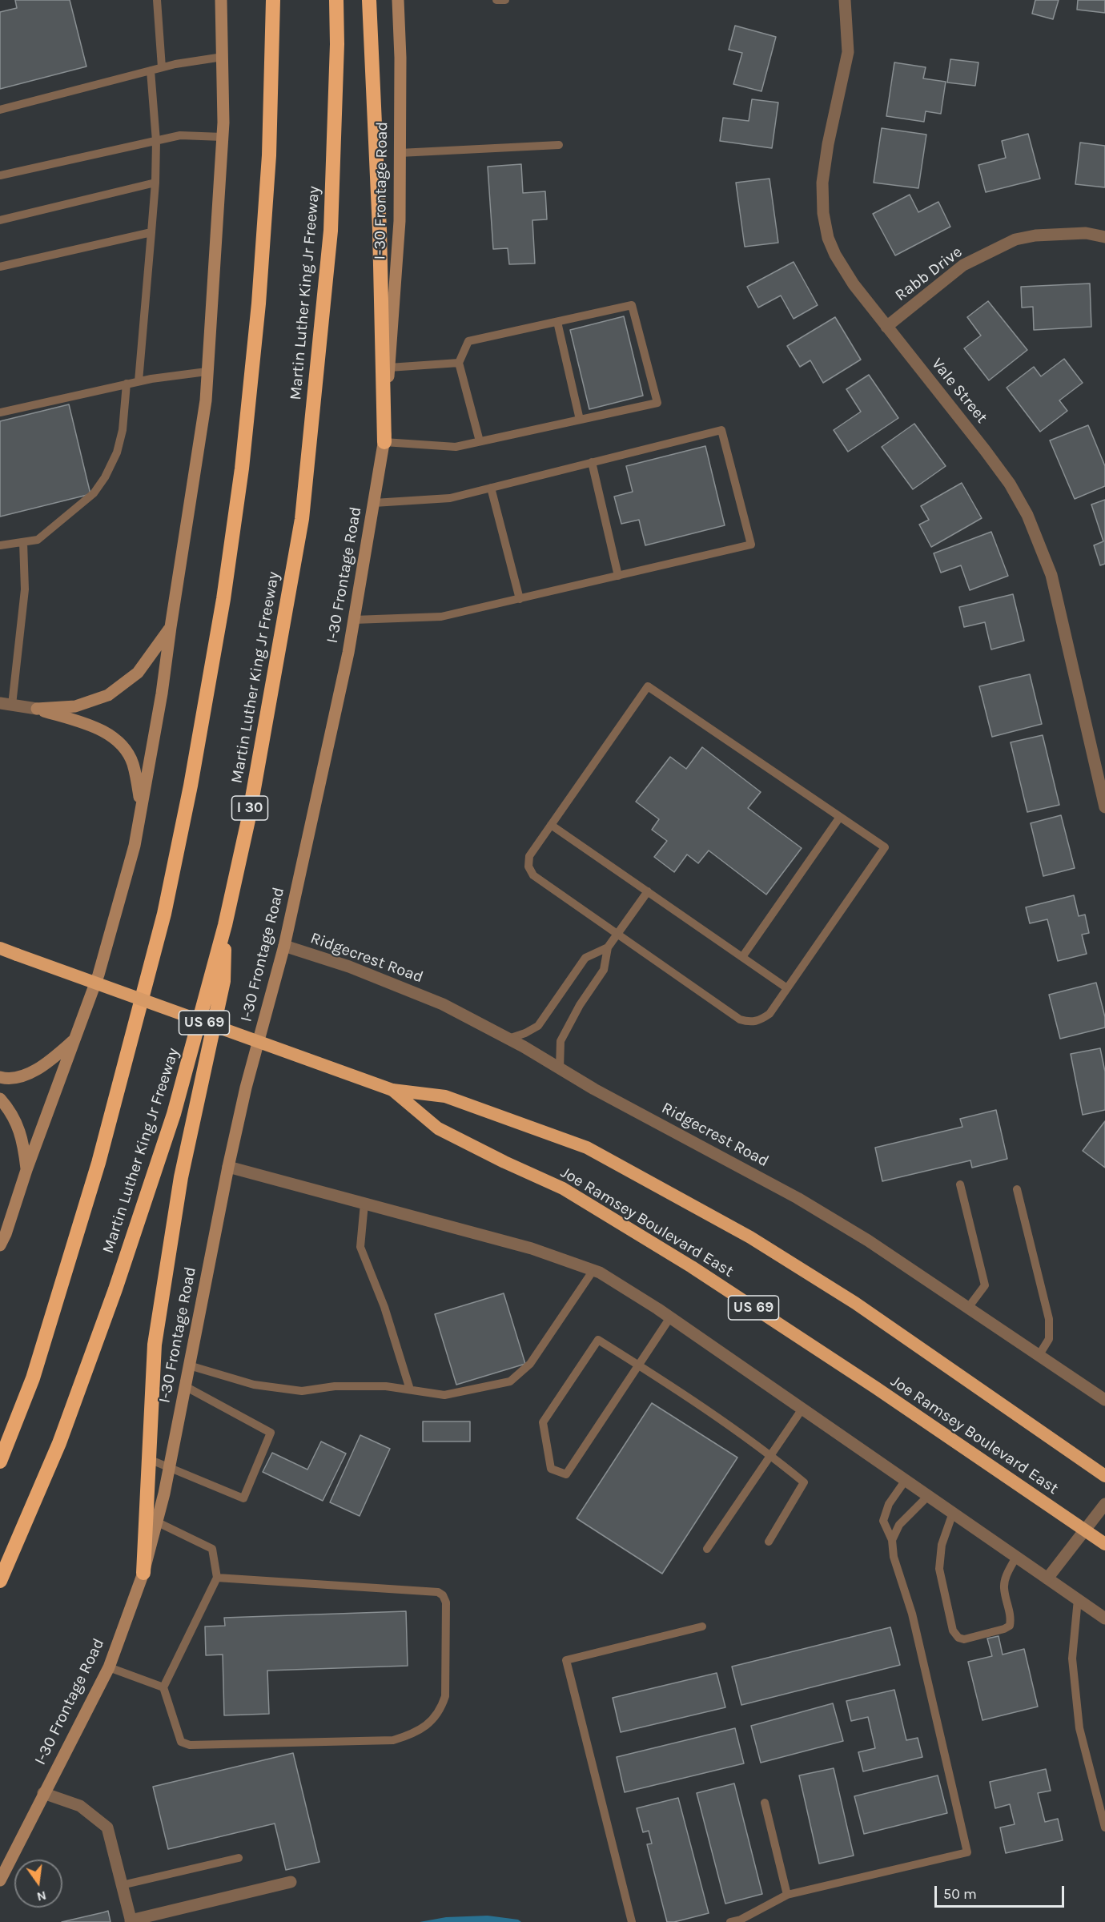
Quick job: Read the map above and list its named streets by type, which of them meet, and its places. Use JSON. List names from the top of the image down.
{
  "streets": {
    "highway": [
      "Martin Luther King Jr Freeway",
      "I 30",
      "US 69",
      "Joe Ramsey Boulevard East"
    ],
    "main road": ["I-30 Frontage Road"],
    "street": ["Rabb Drive", "Vale Street", "Ridgecrest Road"]
  },
  "crossings": [
    ["I-30 Frontage Road", "Ridgecrest Road"],
    ["Rabb Drive", "Vale Street"],
    ["US 69", "Joe Ramsey Boulevard East"]
  ],
  "scale_bar": "50 m",
  "north": "bottom"
}
